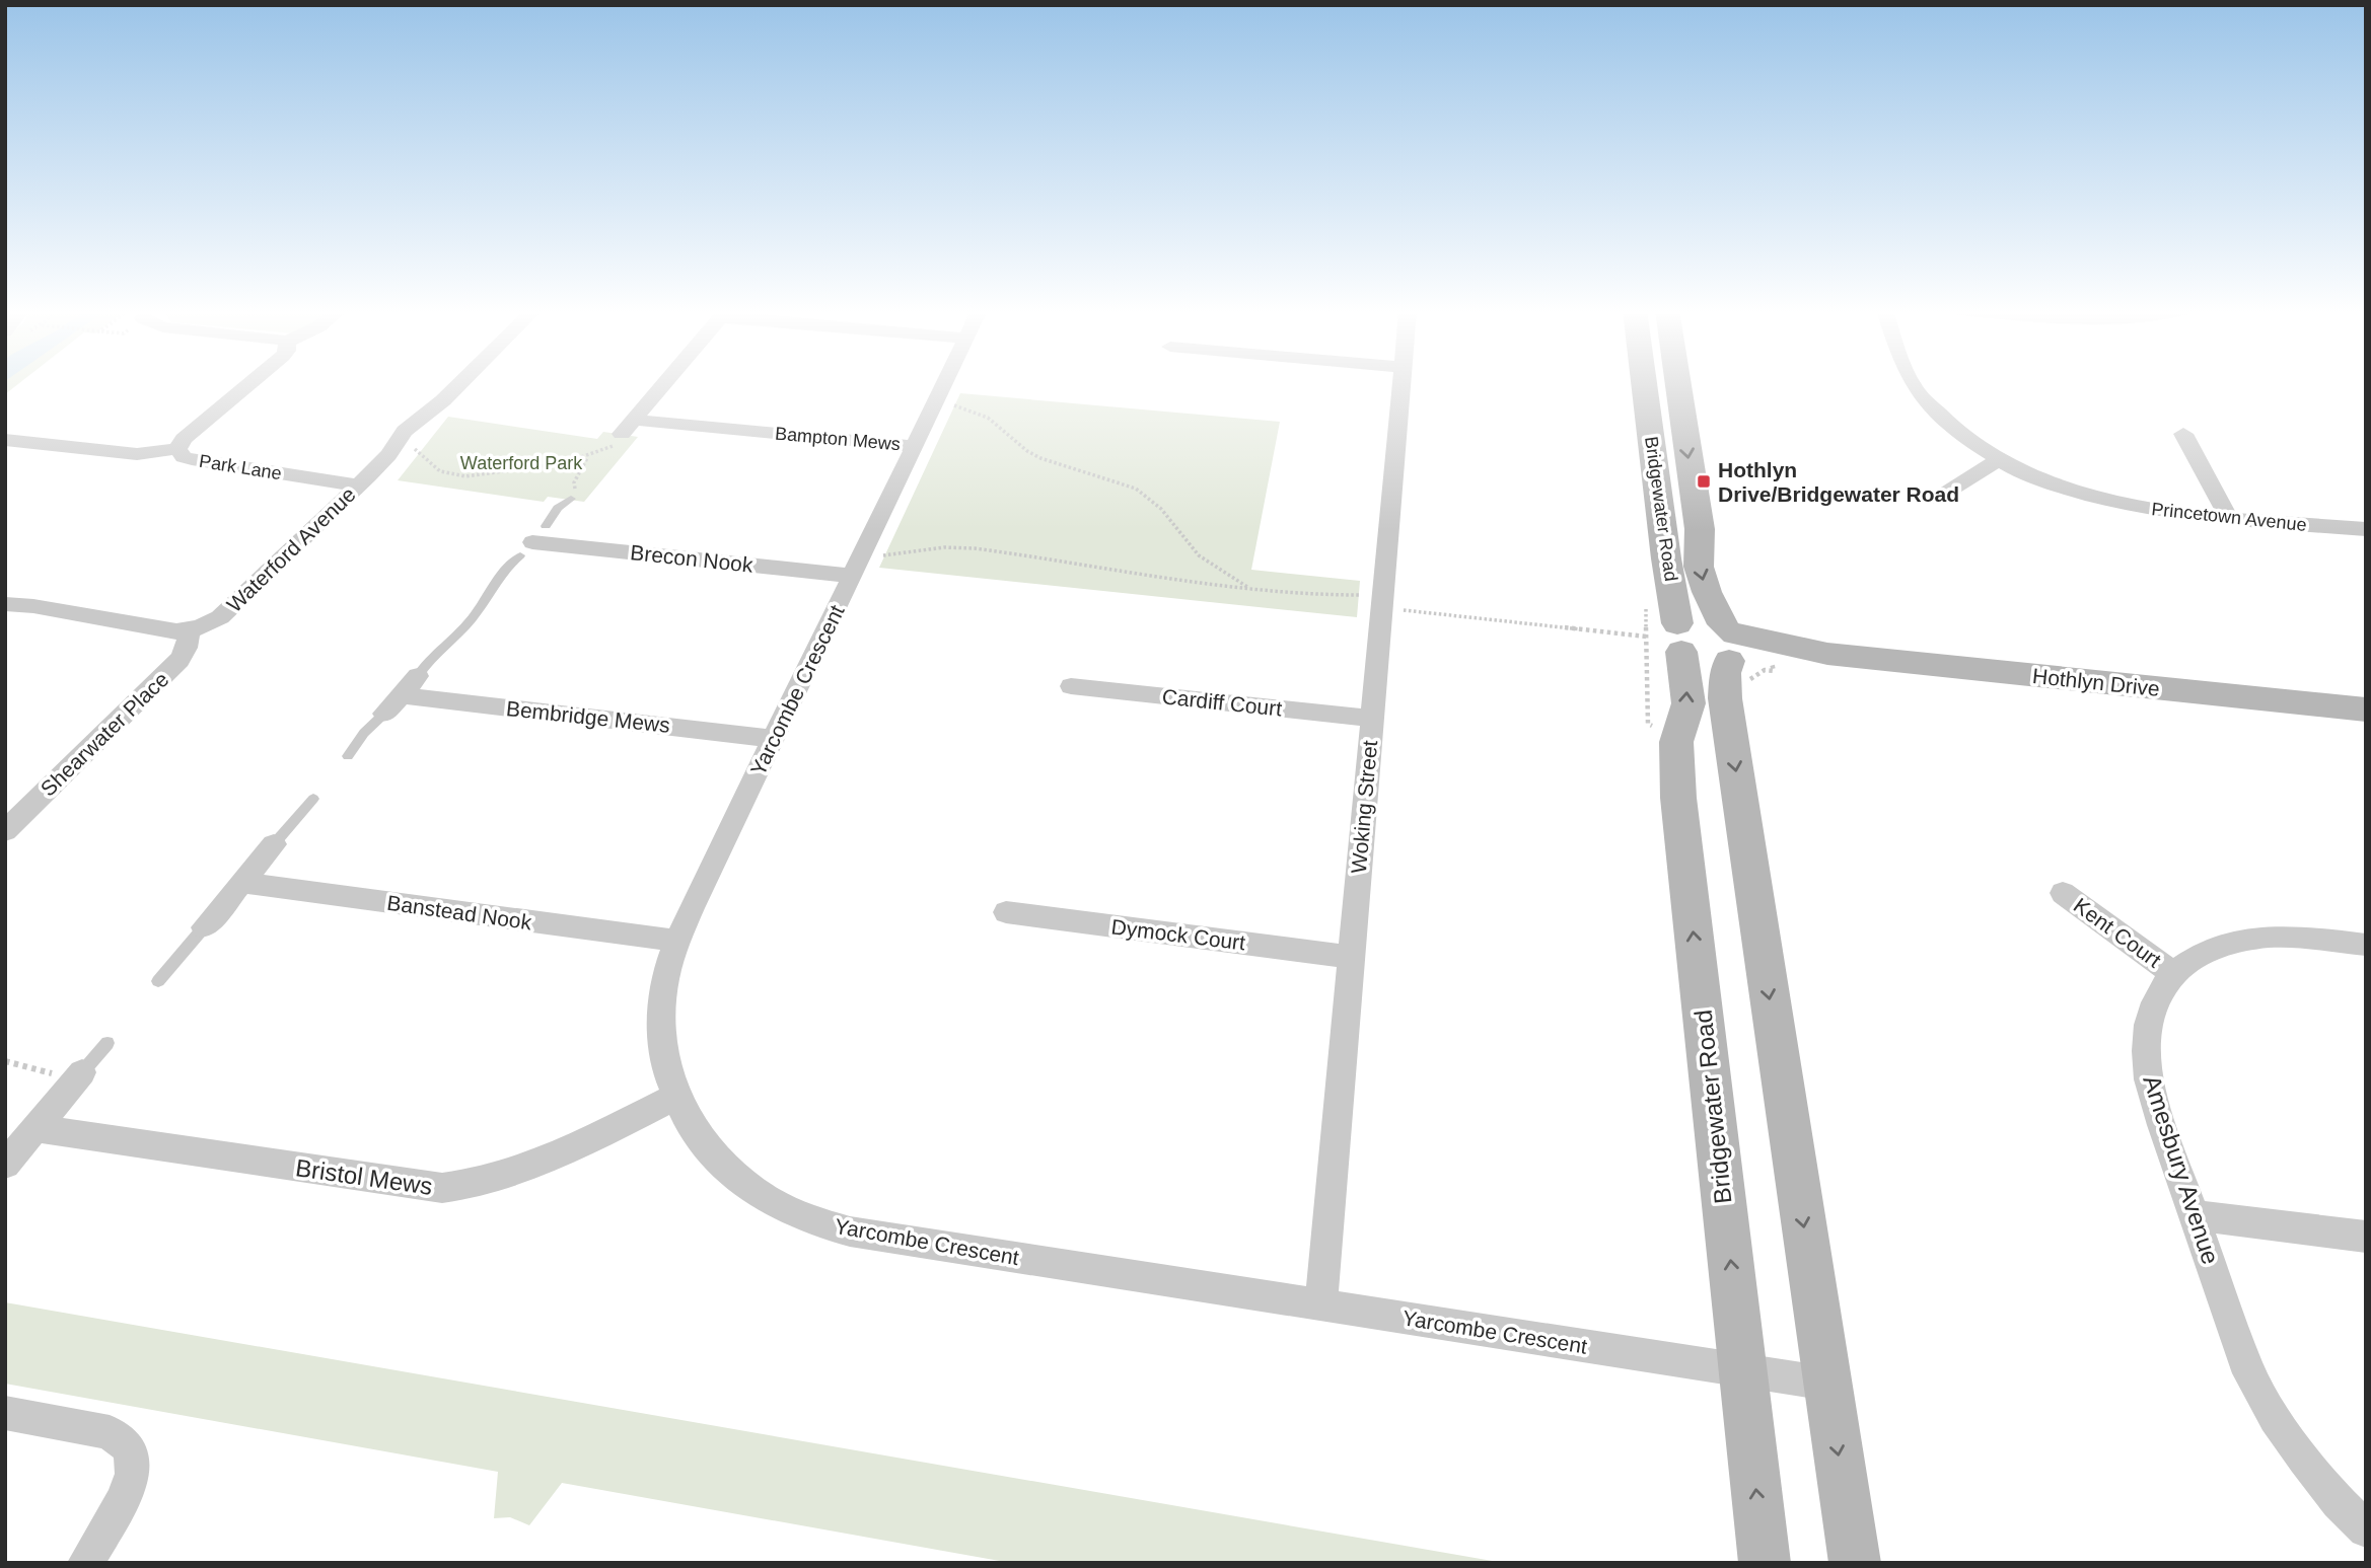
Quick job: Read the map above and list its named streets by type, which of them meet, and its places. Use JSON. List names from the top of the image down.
{
  "streets": {
    "street": [
      "Bampton Mews",
      "Park Lane",
      "Bridgewater Road",
      "Princetown Avenue",
      "Waterford Avenue",
      "Brecon Nook",
      "Hothlyn Drive",
      "Yarcombe Crescent",
      "Cardiff Court",
      "Bembridge Mews",
      "Shearwater Place",
      "Woking Street",
      "Banstead Nook",
      "Kent Court",
      "Dymock Court",
      "Amesbury Avenue",
      "Bristol Mews"
    ]
  },
  "crossings": [
    ["Bampton Mews", "Yarcombe Crescent"],
    ["Park Lane", "Waterford Avenue"],
    ["Bridgewater Road", "Hothlyn Drive"],
    ["Bridgewater Road", "Yarcombe Crescent"],
    ["Waterford Avenue", "Shearwater Place"],
    ["Brecon Nook", "Yarcombe Crescent"],
    ["Yarcombe Crescent", "Bembridge Mews"],
    ["Yarcombe Crescent", "Woking Street"],
    ["Yarcombe Crescent", "Banstead Nook"],
    ["Yarcombe Crescent", "Bristol Mews"],
    ["Cardiff Court", "Woking Street"],
    ["Woking Street", "Dymock Court"],
    ["Kent Court", "Amesbury Avenue"]
  ],
  "parks": ["Waterford Park"],
  "places": {
    "transit": ["Hothlyn Drive/Bridgewater Road"]
  }
}
